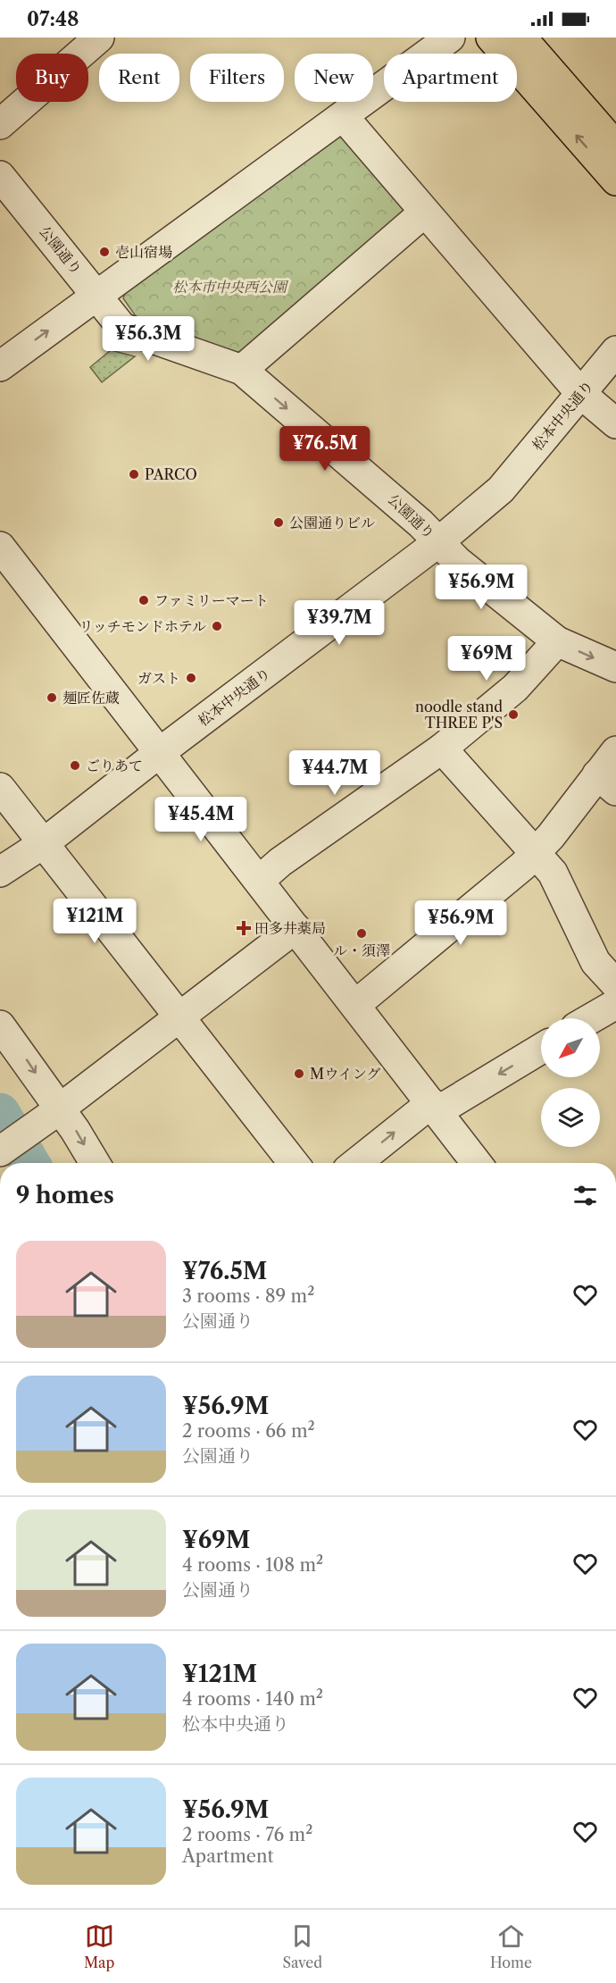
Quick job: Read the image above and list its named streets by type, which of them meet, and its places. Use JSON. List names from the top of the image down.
{
  "streets": {
    "street": ["公園通り", "松本中央通り"]
  },
  "crossings": [
    ["公園通り", "松本中央通り"]
  ],
  "parks": ["松本市中央西公園"],
  "places": {
    "other": [
      "壱山宿場",
      "PARCO",
      "公園通りビル",
      "ファミリーマート",
      "リッチモンドホテル",
      "ガスト",
      "麺匠佐蔵",
      "noodle stand THREE P'S",
      "ごりあて",
      "ル・須澤",
      "Mウイング"
    ],
    "health": ["田多井薬局"]
  },
  "north": "bottom left",
  "page": {
    "status": "07:48",
    "chip": [
      "Buy",
      "Rent",
      "Filters",
      "New",
      "Apartment"
    ],
    "price": [
      "¥56.3M",
      "¥76.5M",
      "¥56.9M",
      "¥39.7M",
      "¥69M",
      "¥44.7M",
      "¥45.4M",
      "¥121M",
      "¥56.9M"
    ],
    "heading": "9 homes",
    "list": [
      {
        "name": "¥76.5M",
        "note": "3 rooms · 89 m² · 公園通り"
      },
      {
        "name": "¥56.9M",
        "note": "2 rooms · 66 m² · 公園通り"
      },
      {
        "name": "¥69M",
        "note": "4 rooms · 108 m² · 公園通り"
      },
      {
        "name": "¥121M",
        "note": "4 rooms · 140 m² · 松本中央通り"
      },
      {
        "name": "¥56.9M",
        "note": "2 rooms · 76 m² · Apartment"
      }
    ],
    "tabs": ["Map", "Saved", "Home"]
  }
}
